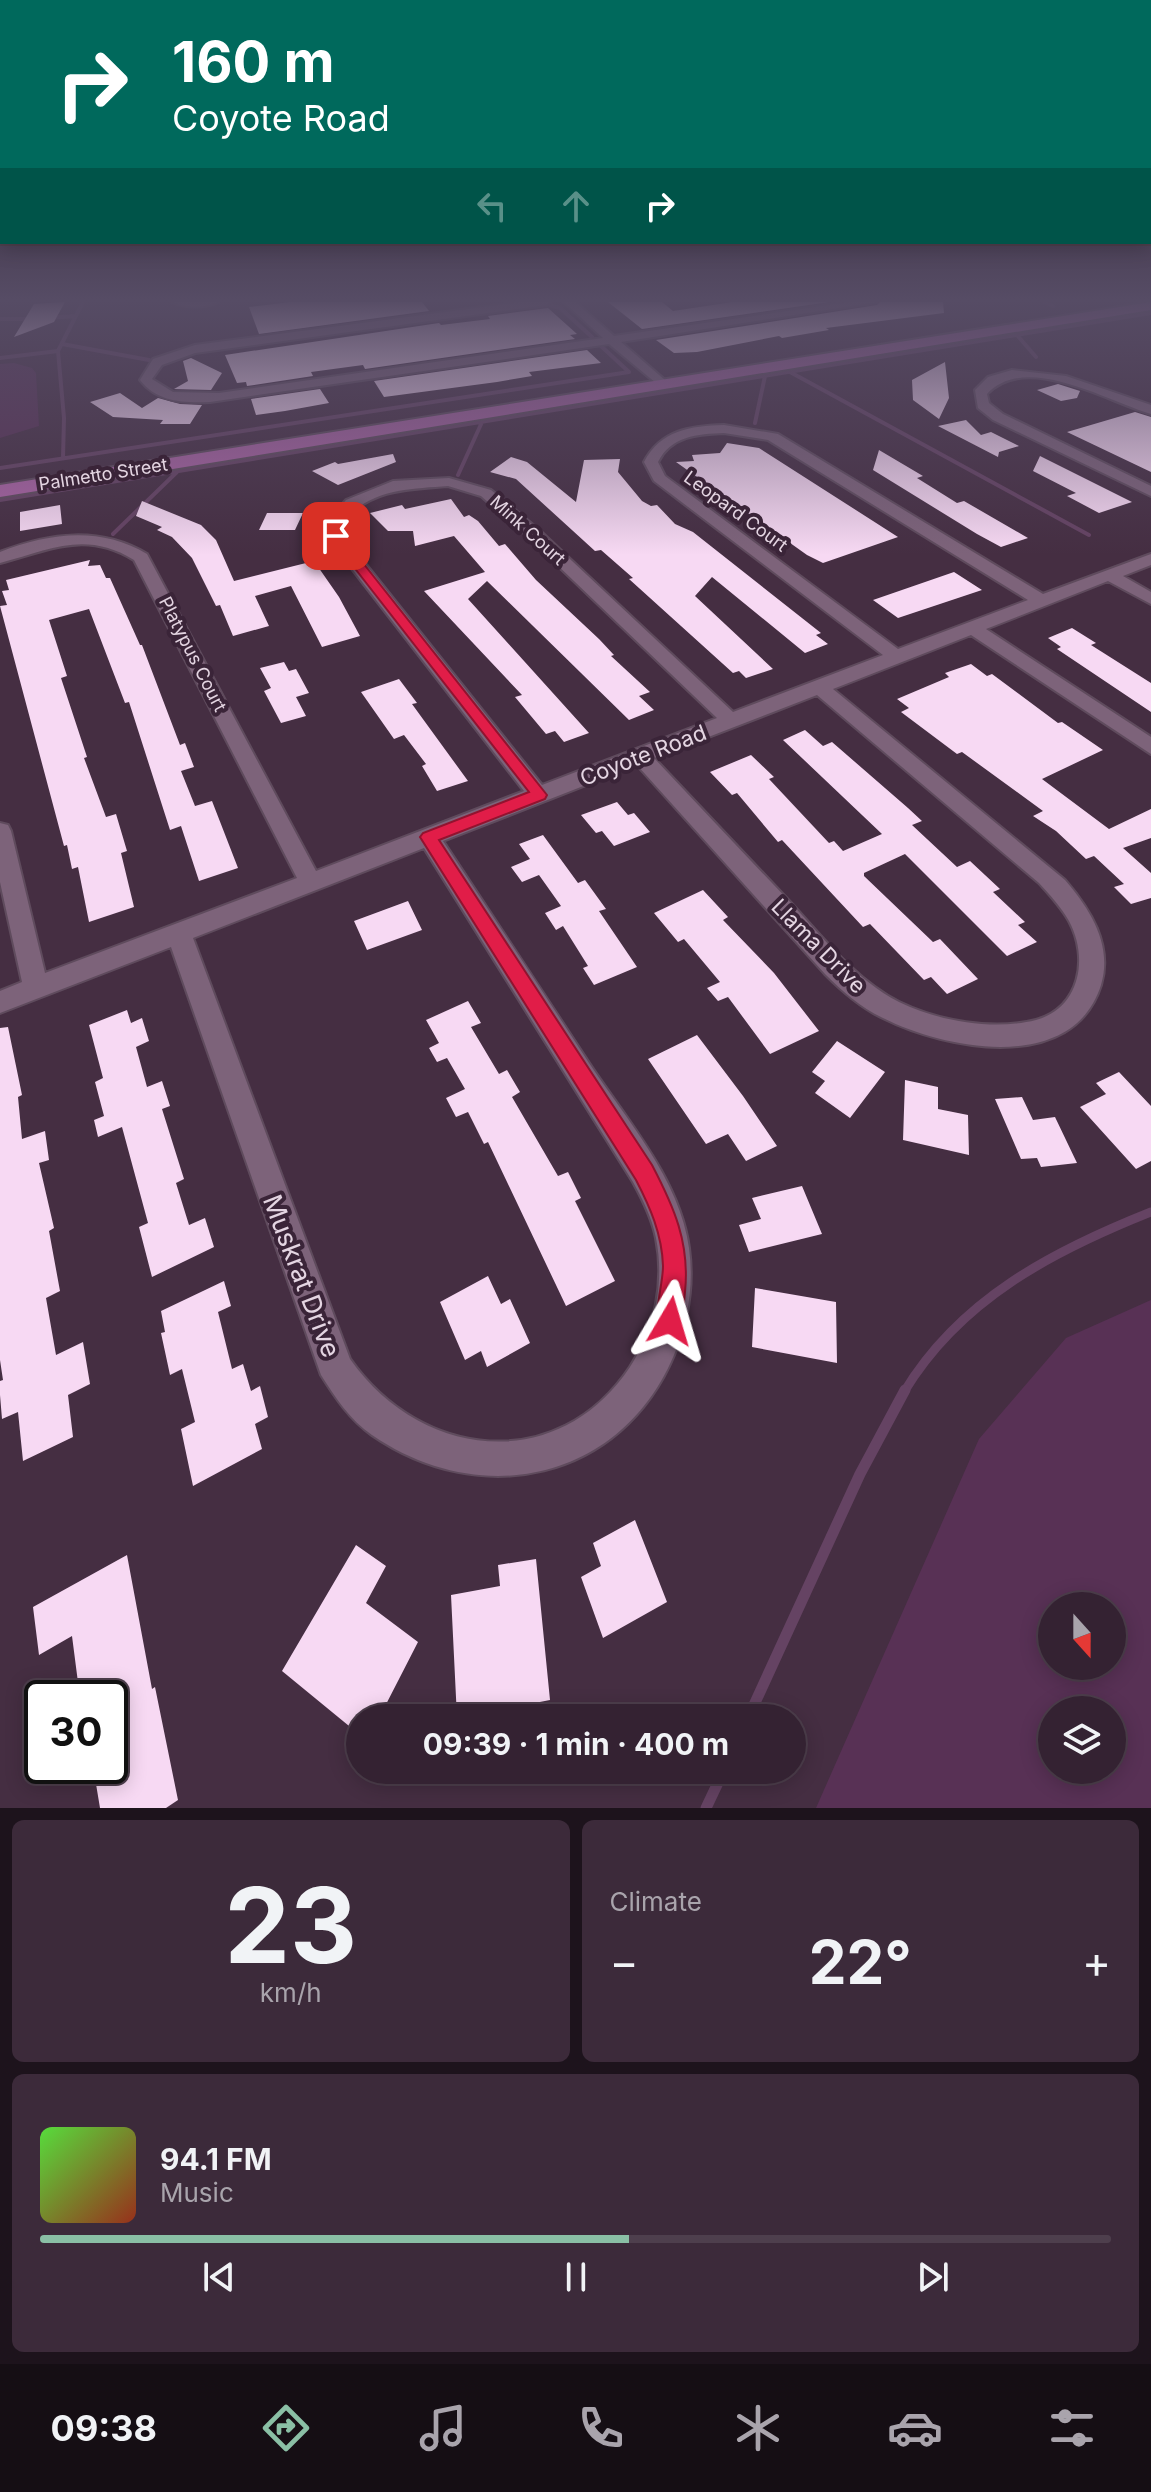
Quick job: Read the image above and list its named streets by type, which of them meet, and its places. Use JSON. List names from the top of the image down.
{
  "streets": {
    "main road": ["Palmetto Street"],
    "street": [
      "Leopard Court",
      "Mink Court",
      "Platypus Court",
      "Coyote Road",
      "Llama Drive",
      "Muskrat Drive"
    ]
  },
  "crossings": [
    ["Leopard Court", "Coyote Road"],
    ["Mink Court", "Coyote Road"],
    ["Platypus Court", "Coyote Road"],
    ["Coyote Road", "Llama Drive"],
    ["Coyote Road", "Muskrat Drive"]
  ],
  "north": "bottom",
  "page": {
    "turn": ["160 m", "Coyote Road"],
    "limit": "30",
    "trip": "09:39 · 1 min · 400 m",
    "tile": [
      ["23", "km/h"],
      "Climate"
    ],
    "heat": ["−", "22°", "+"],
    "song": ["94.1 FM", "Music"],
    "tabs": "09:38"
  }
}
